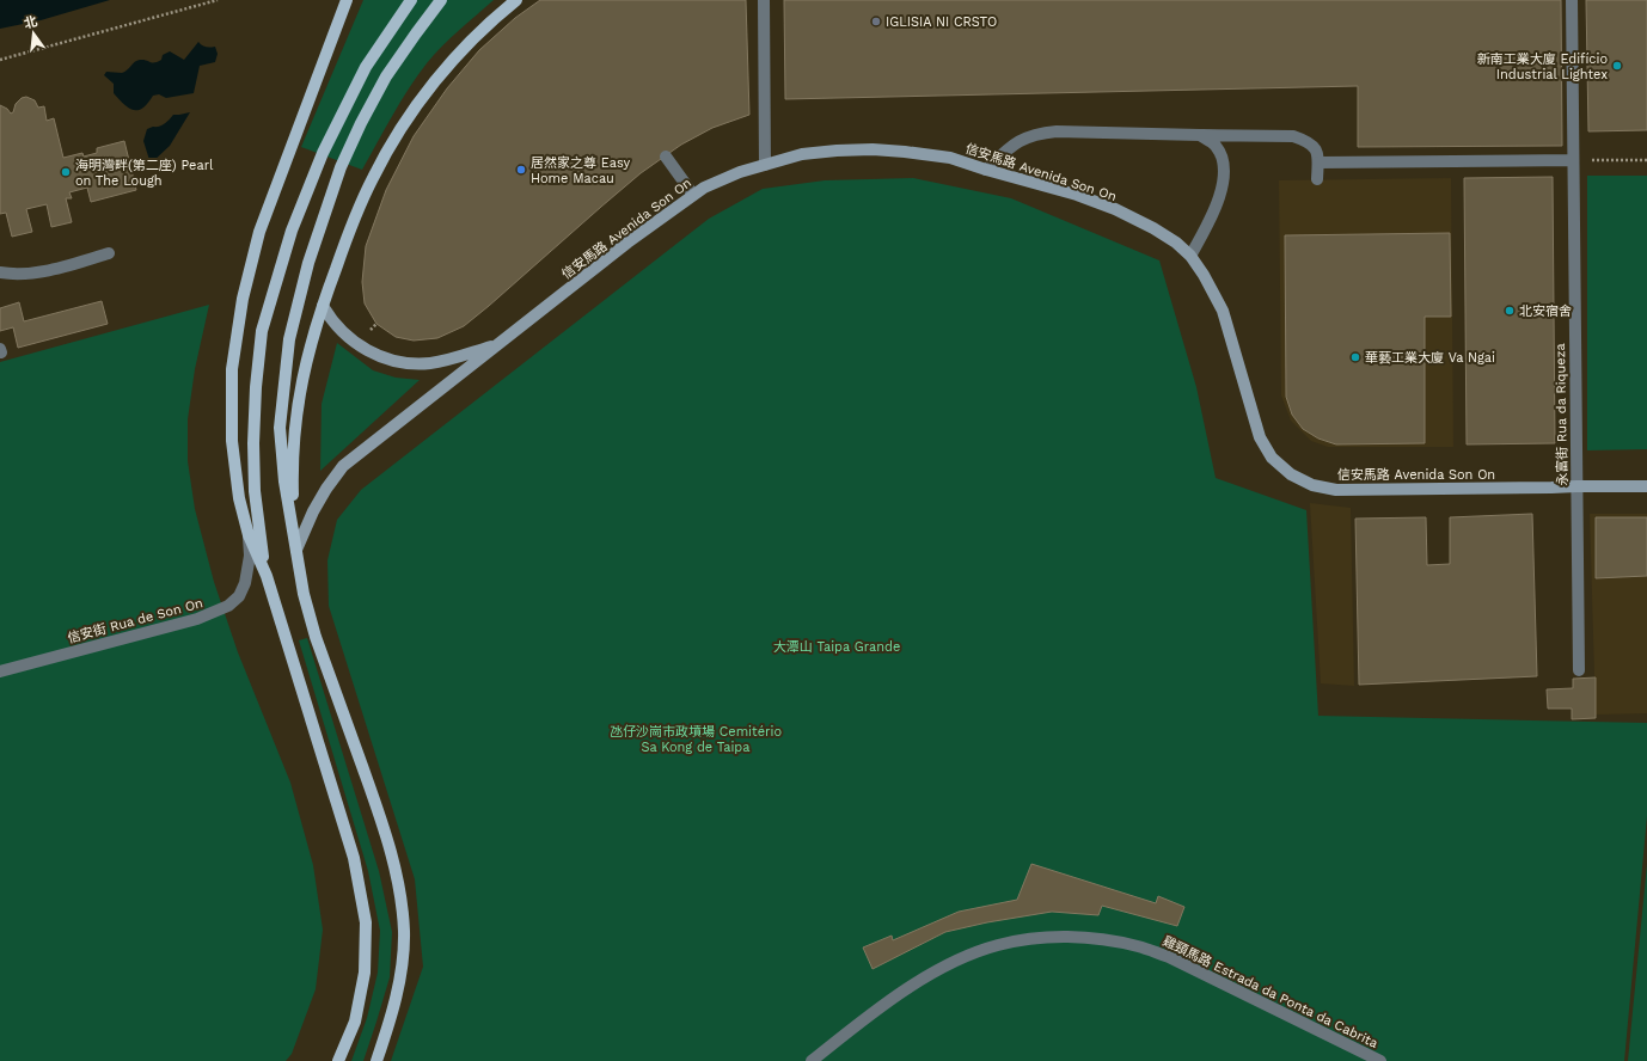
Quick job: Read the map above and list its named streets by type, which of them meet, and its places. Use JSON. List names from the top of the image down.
{
  "streets": {
    "main road": ["信安馬路 Avenida Son On"],
    "street": ["永富街 Rua da Riqueza", "信安街 Rua de Son On", "雞頸馬路 Estrada da Ponta da Cabrita"]
  },
  "crossings": [
    ["信安馬路 Avenida Son On", "永富街 Rua da Riqueza"]
  ],
  "parks": ["大潭山 Taipa Grande", "氹仔沙崗市政墳場 Cemitério Sa Kong de Taipa"],
  "places": [
    "IGLISIA NI CRSTO",
    "新南工業大廈 Edifício Industrial Lightex",
    "居然家之尊 Easy Home Macau",
    "海明灣畔(第二座) Pearl on The Lough",
    "北安宿舍",
    "華藝工業大廈 Va Ngai"
  ],
  "north": "top"
}
